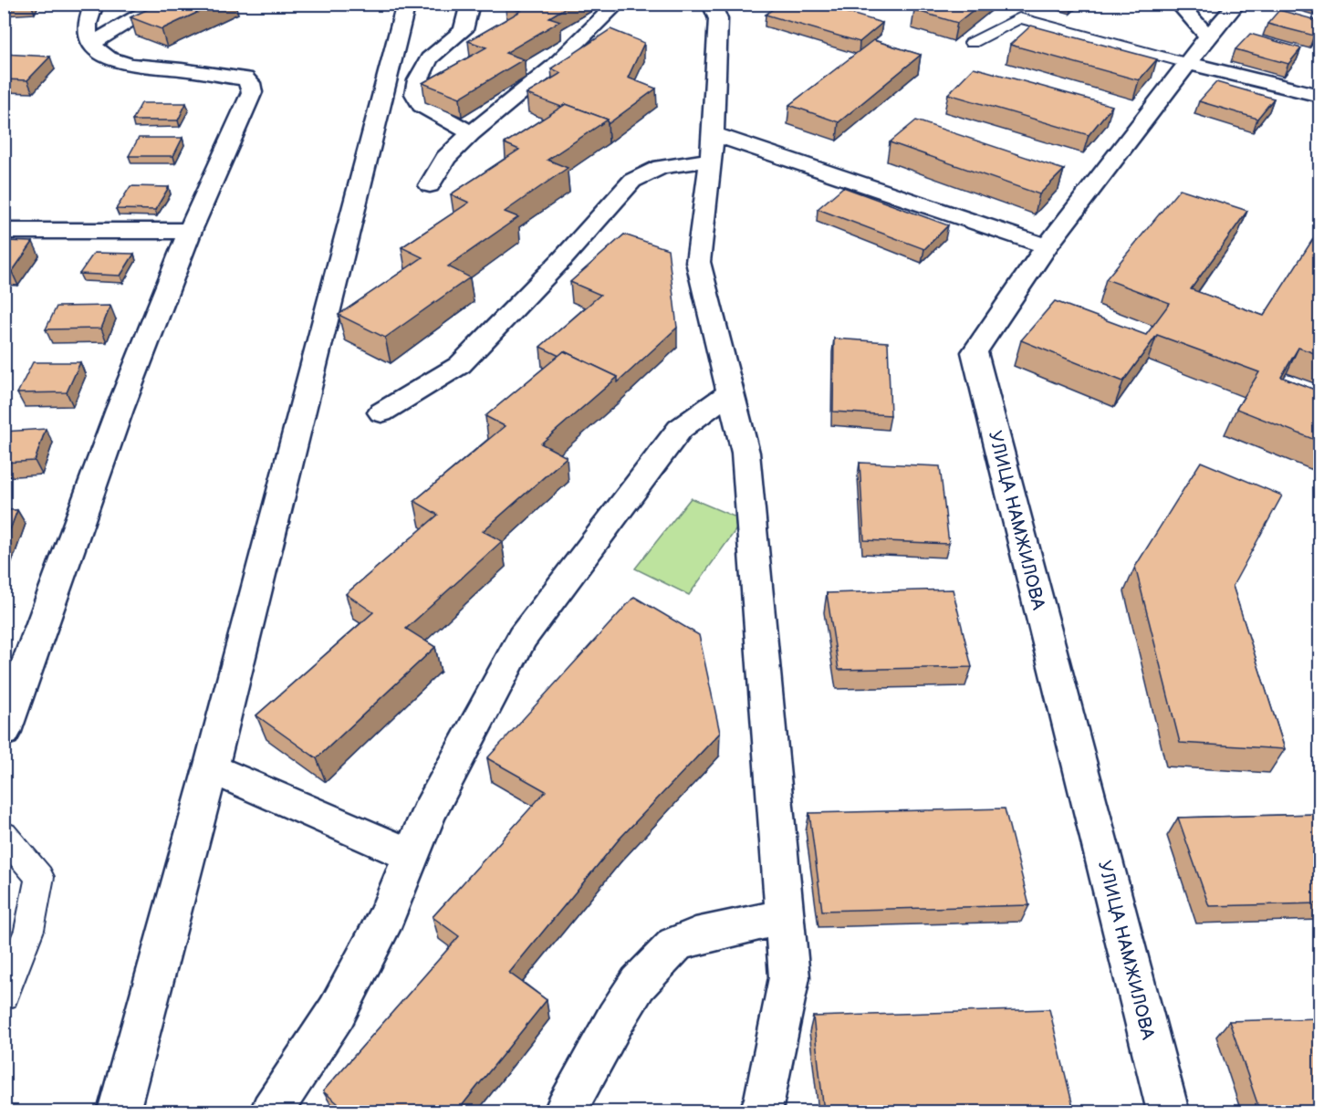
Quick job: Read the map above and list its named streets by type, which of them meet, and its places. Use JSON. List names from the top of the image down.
{
  "streets": {
    "street": ["УЛИЦА НАМЖИЛОВА"]
  }
}
